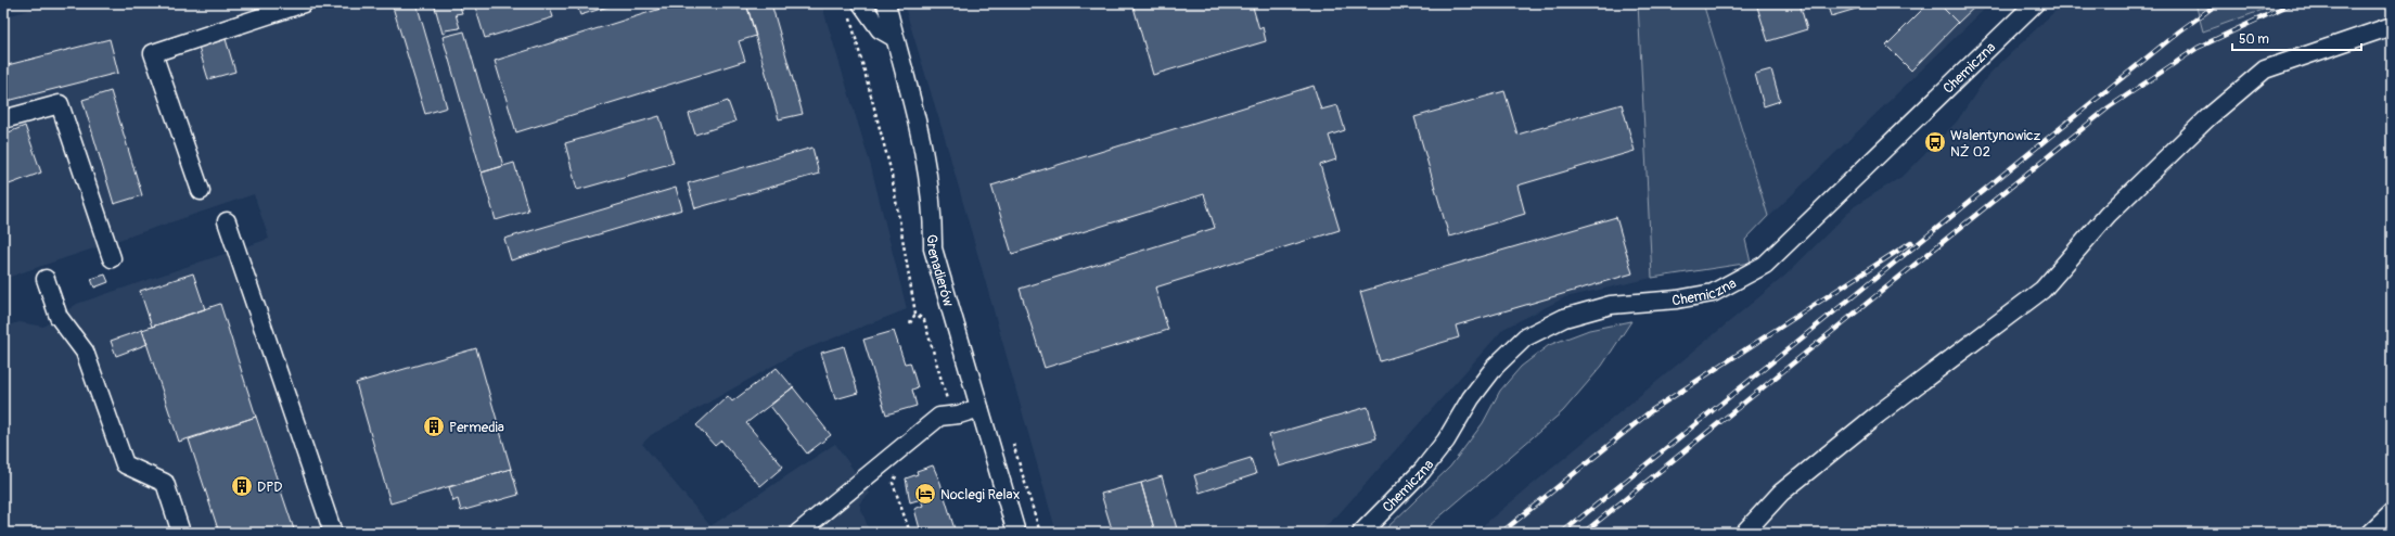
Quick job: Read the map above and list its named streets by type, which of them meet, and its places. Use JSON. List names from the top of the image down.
{
  "streets": {
    "street": ["Chemiczna", "Grenadierów"]
  },
  "places": {
    "bus stop": ["Walentynowicz NŻ 02"],
    "building": ["Permedia", "DPD"],
    "hotel": ["Noclegi Relax"]
  },
  "scale_bar": "50 m"
}
